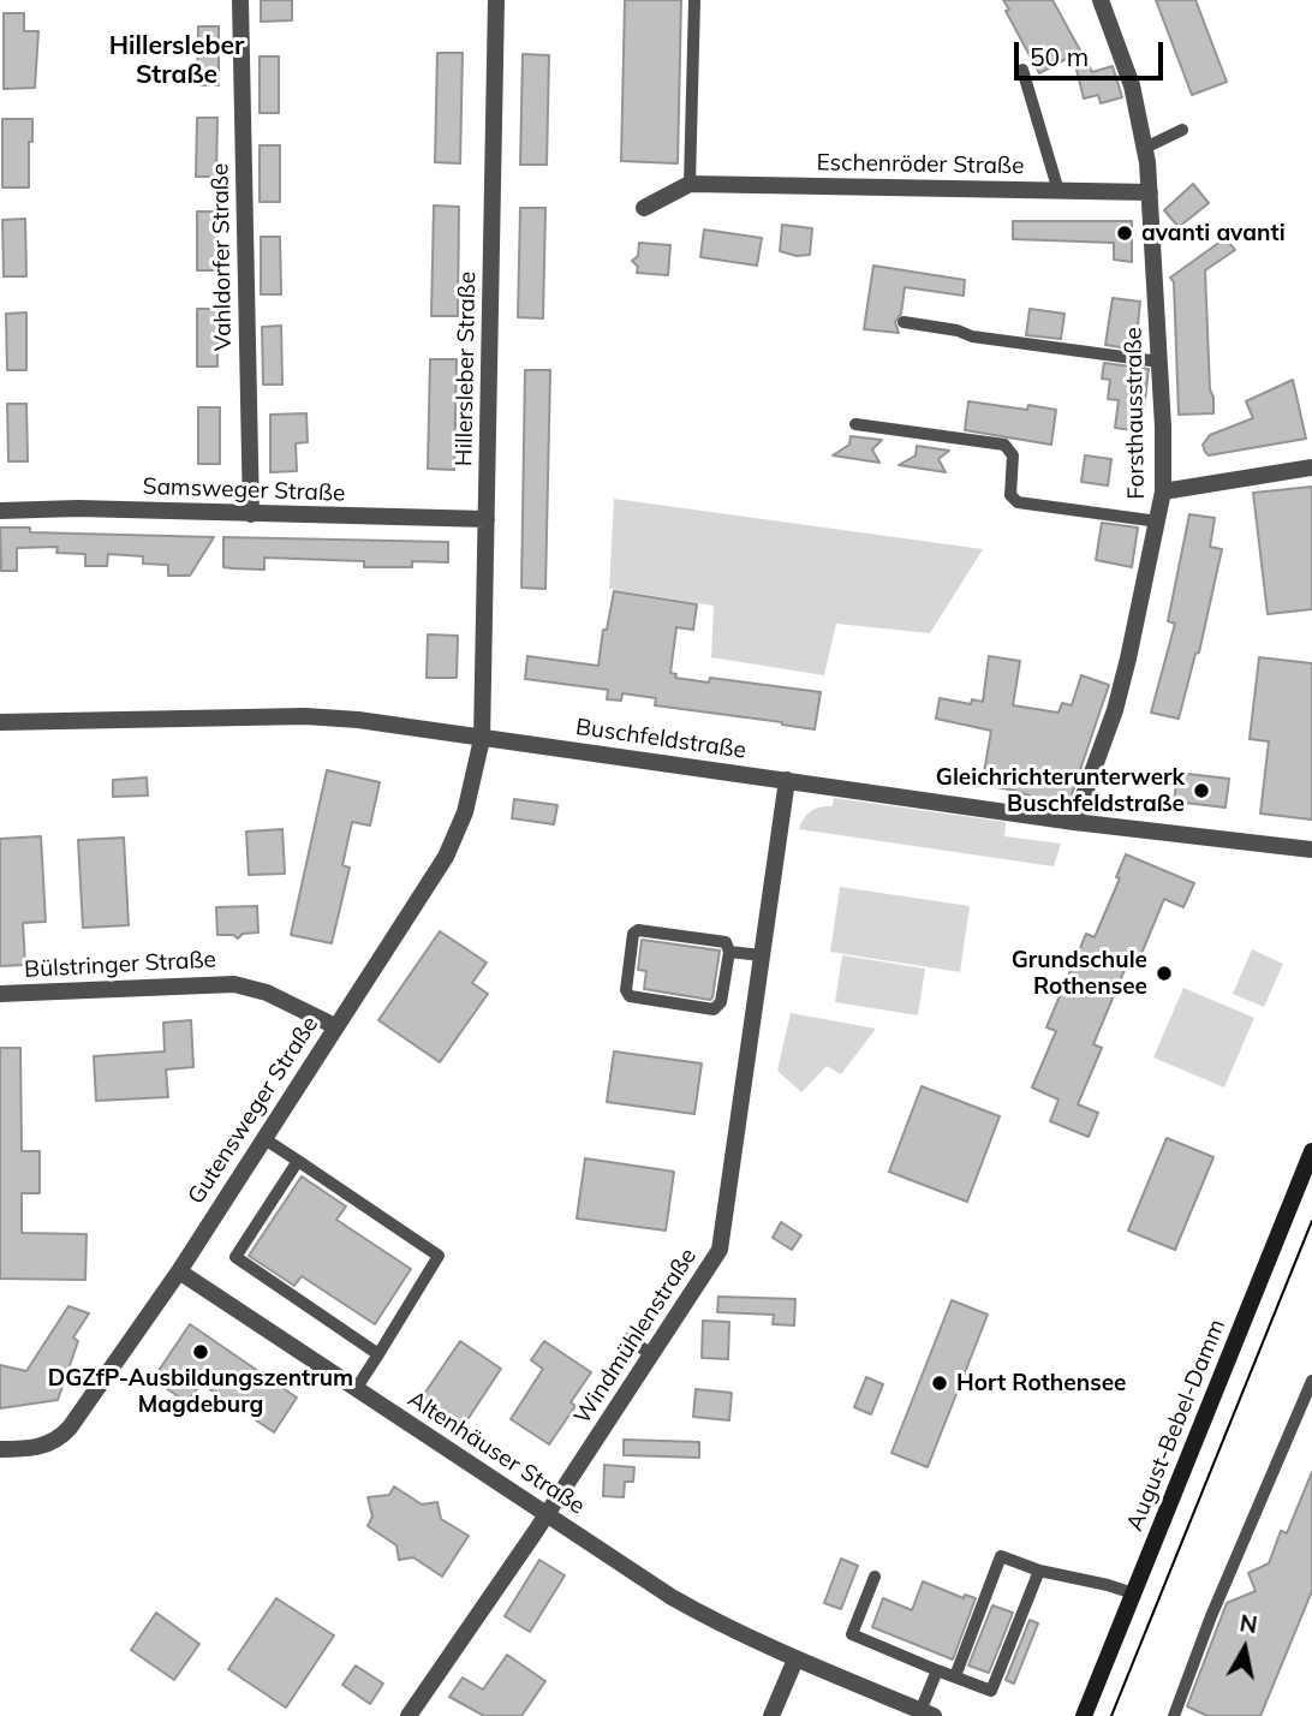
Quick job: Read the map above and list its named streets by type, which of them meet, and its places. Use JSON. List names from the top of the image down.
{
  "streets": {
    "main road": ["August-Bebel-Damm"],
    "street": [
      "Eschenröder Straße",
      "Vahldorfer Straße",
      "Hillersleber Straße",
      "Forsthausstraße",
      "Samsweger Straße",
      "Buschfeldstraße",
      "Bülstringer Straße",
      "Gutensweger Straße",
      "Windmühlenstraße",
      "Altenhäuser Straße"
    ]
  },
  "crossings": [
    ["Eschenröder Straße", "Forsthausstraße"],
    ["Vahldorfer Straße", "Samsweger Straße"],
    ["Hillersleber Straße", "Samsweger Straße"],
    ["Hillersleber Straße", "Buschfeldstraße"],
    ["Hillersleber Straße", "Gutensweger Straße"],
    ["Forsthausstraße", "Buschfeldstraße"],
    ["Buschfeldstraße", "Gutensweger Straße"],
    ["Buschfeldstraße", "Windmühlenstraße"],
    ["Bülstringer Straße", "Gutensweger Straße"],
    ["Gutensweger Straße", "Altenhäuser Straße"],
    ["Windmühlenstraße", "Altenhäuser Straße"]
  ],
  "districts": ["Hillersleber Straße"],
  "places": [
    "avanti avanti",
    "Gleichrichterunterwerk Buschfeldstraße",
    "Grundschule Rothensee",
    "DGZfP-Ausbildungszentrum Magdeburg",
    "Hort Rothensee"
  ],
  "scale_bar": "50 m",
  "north": "top"
}
